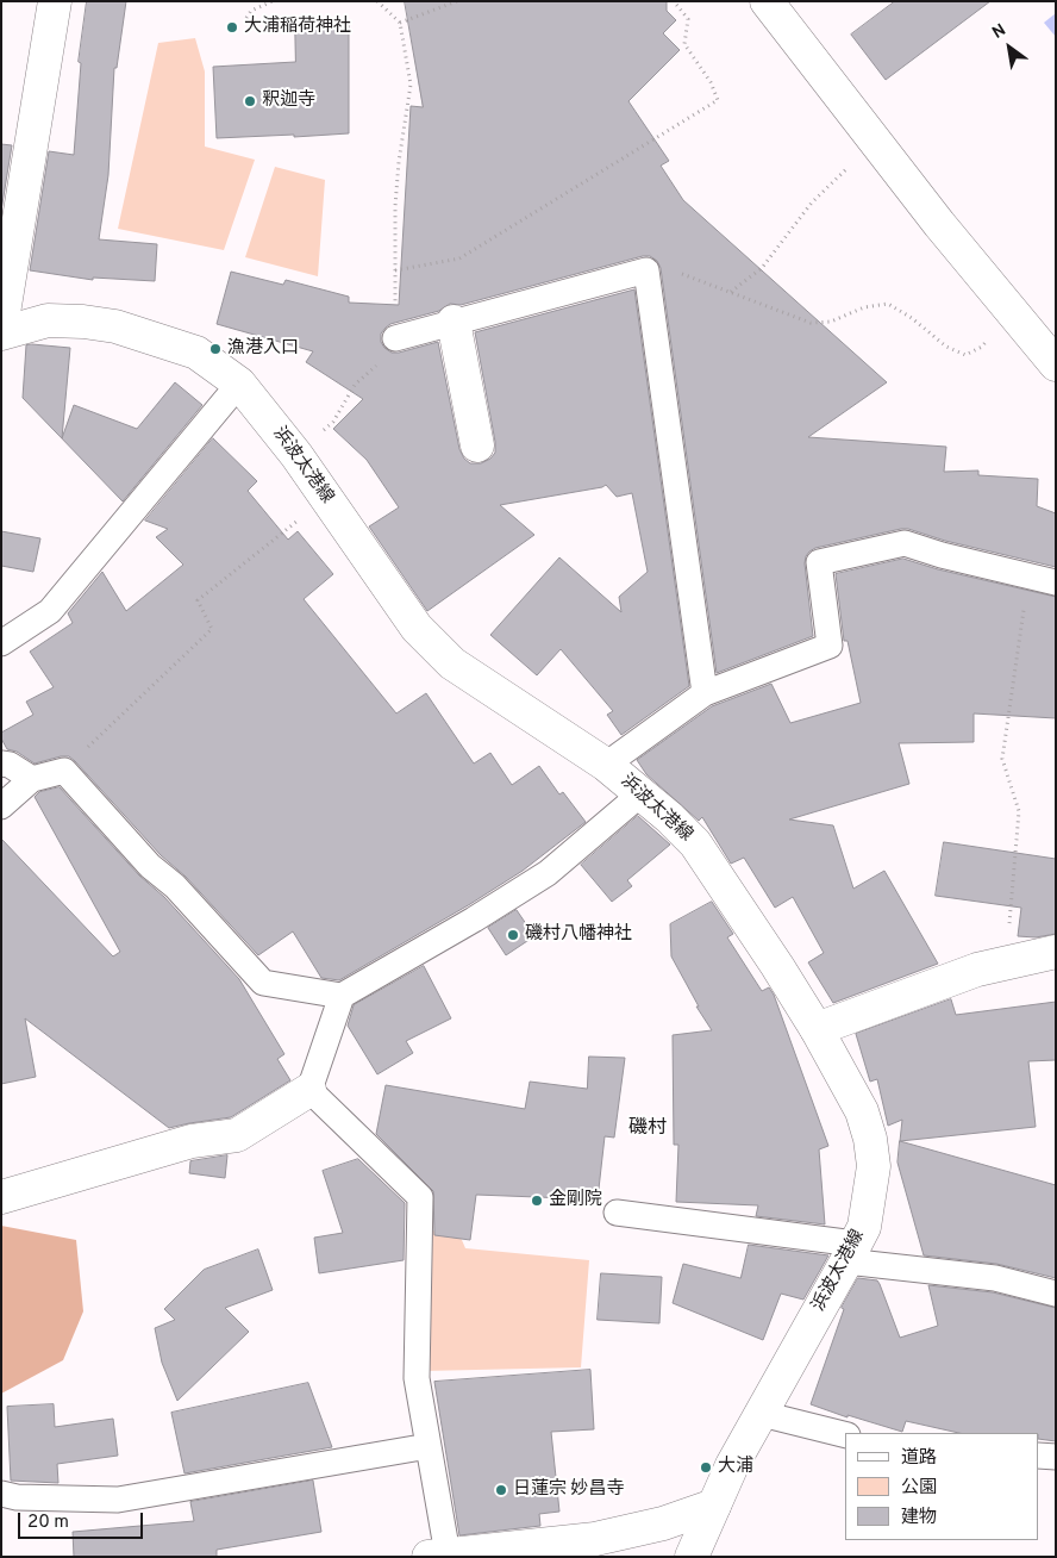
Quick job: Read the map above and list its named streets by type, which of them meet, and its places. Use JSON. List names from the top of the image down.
{
  "streets": {
    "street": ["浜波太港線"]
  },
  "districts": ["磯村"],
  "places": [
    "大浦稲荷神社",
    "釈迦寺",
    "漁港入口",
    "磯村八幡神社",
    "金剛院",
    "大浦",
    "日蓮宗 妙昌寺"
  ],
  "legend": ["道路", "公園", "建物"],
  "scale_bar": "20 m",
  "north": "top left"
}
